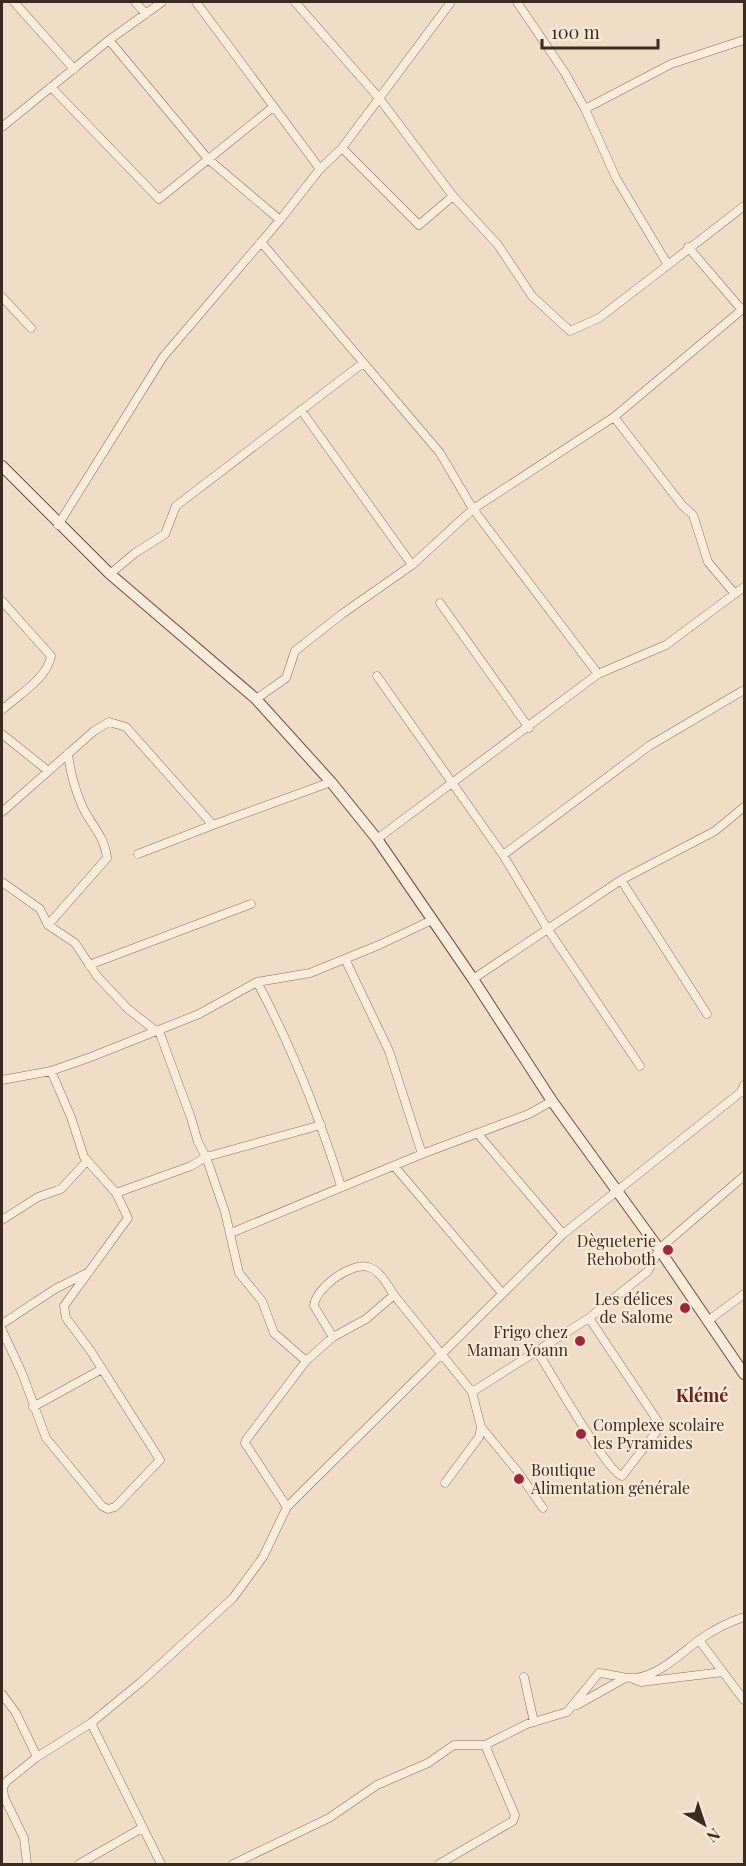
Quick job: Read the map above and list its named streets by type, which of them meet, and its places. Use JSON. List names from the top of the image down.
{
  "districts": ["Klémé"],
  "places": [
    "Dègueterie Rehoboth",
    "Les délices de Salome",
    "Frigo chez Maman Yoann",
    "Complexe scolaire les Pyramides",
    "Boutique Alimentation générale"
  ],
  "scale_bar": "100 m",
  "north": "bottom right"
}
